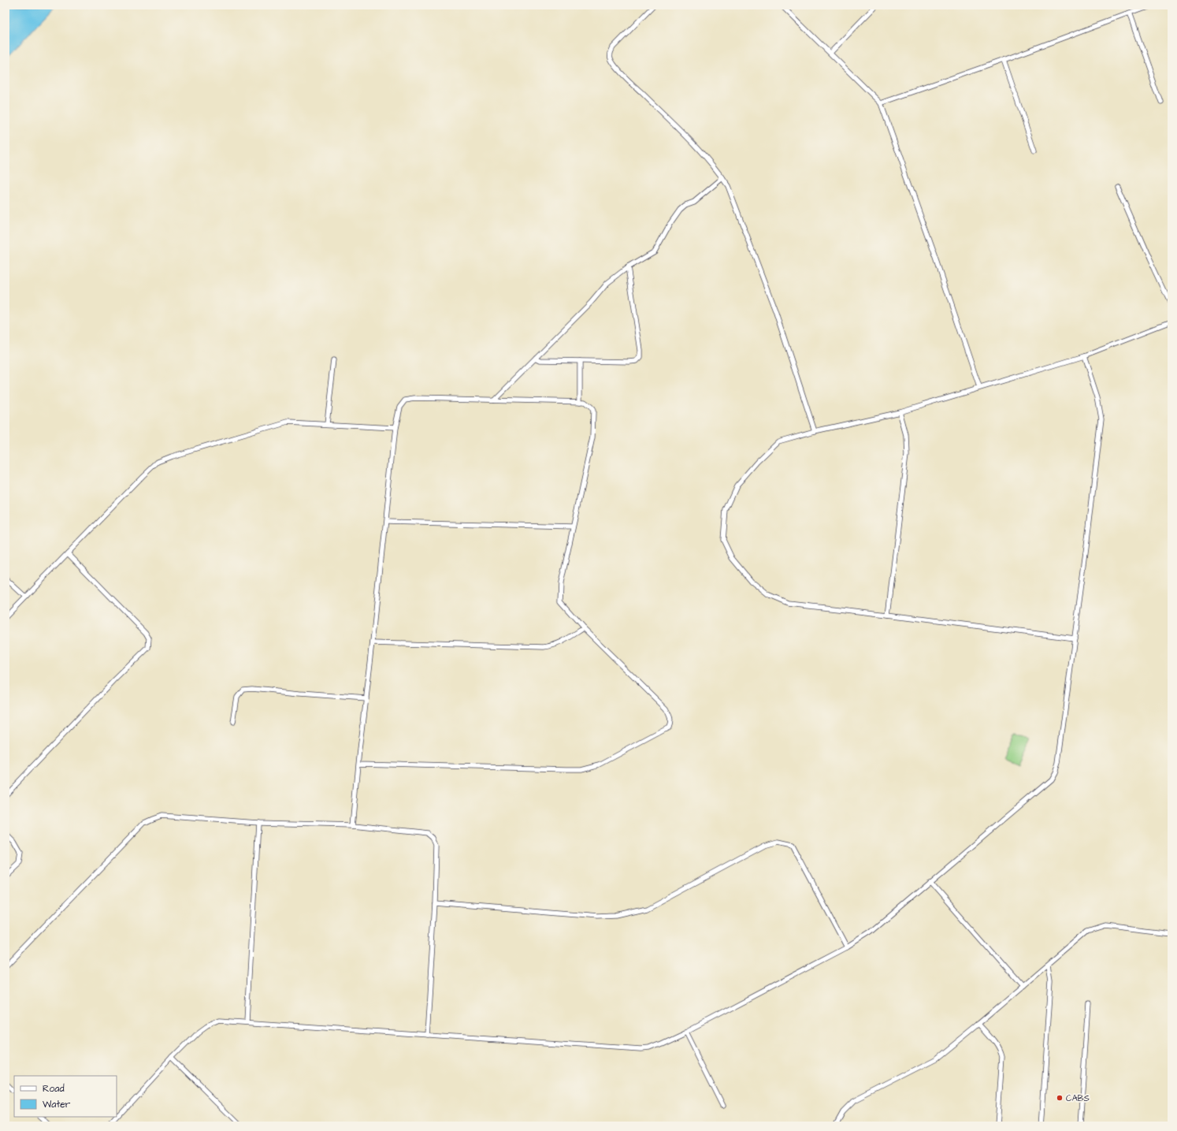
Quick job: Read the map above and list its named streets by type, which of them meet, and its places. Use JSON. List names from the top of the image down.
{
  "places": ["CABS"],
  "legend": ["Road", "Water"]
}
